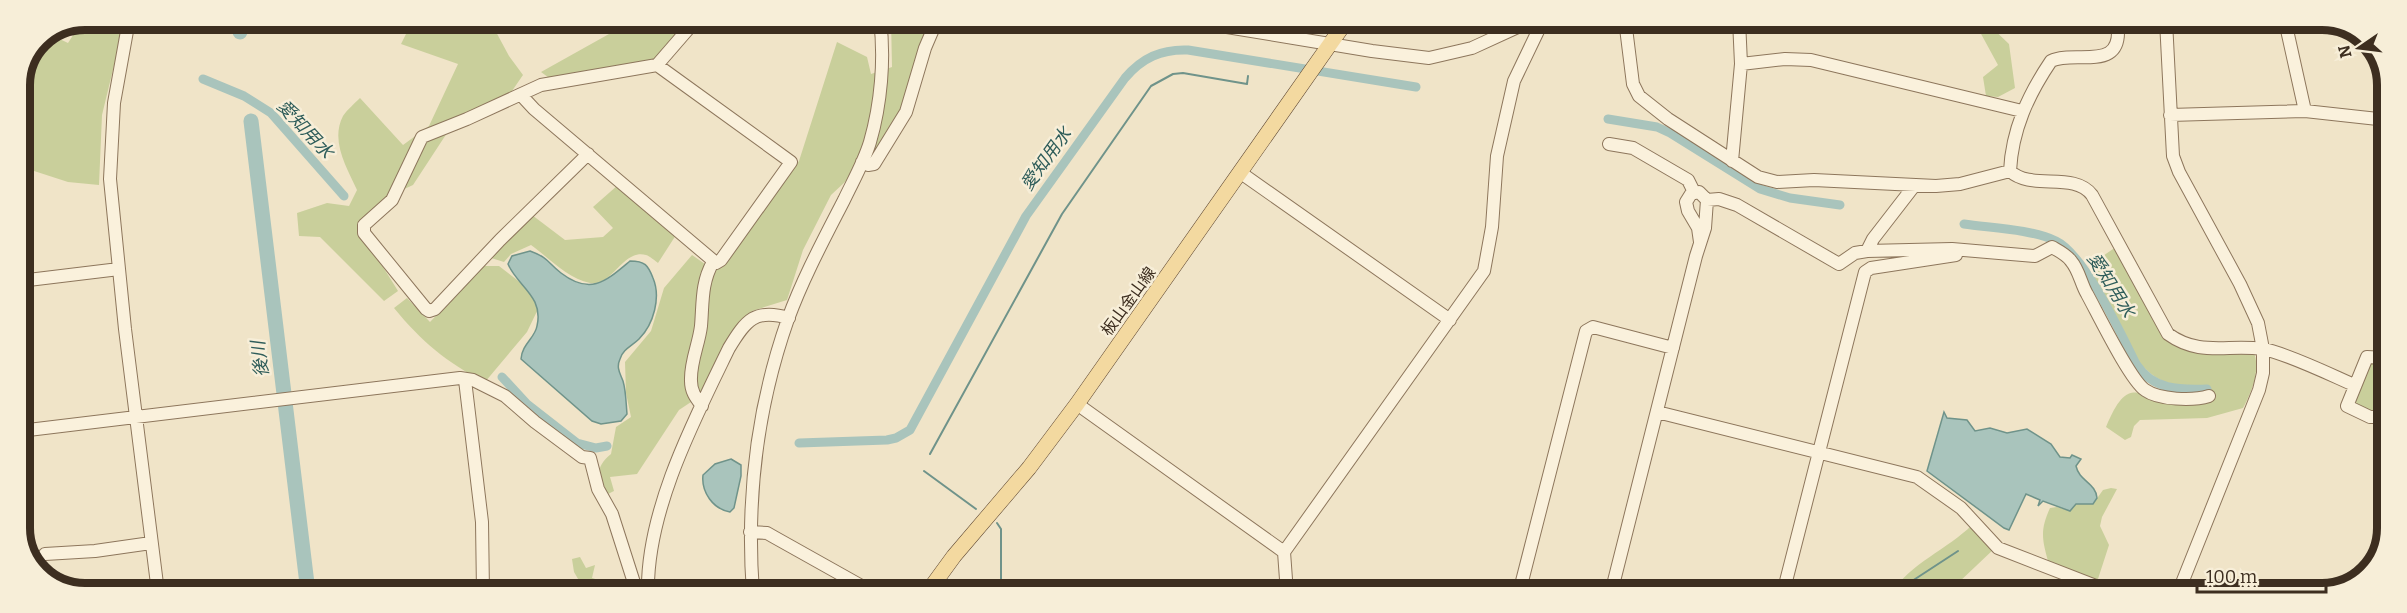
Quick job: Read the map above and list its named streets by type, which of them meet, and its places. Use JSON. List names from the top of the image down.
{
  "streets": {
    "main road": ["板山金山線"]
  },
  "water": ["愛知用水", "後川"],
  "scale_bar": "100 m",
  "north": "left"
}
